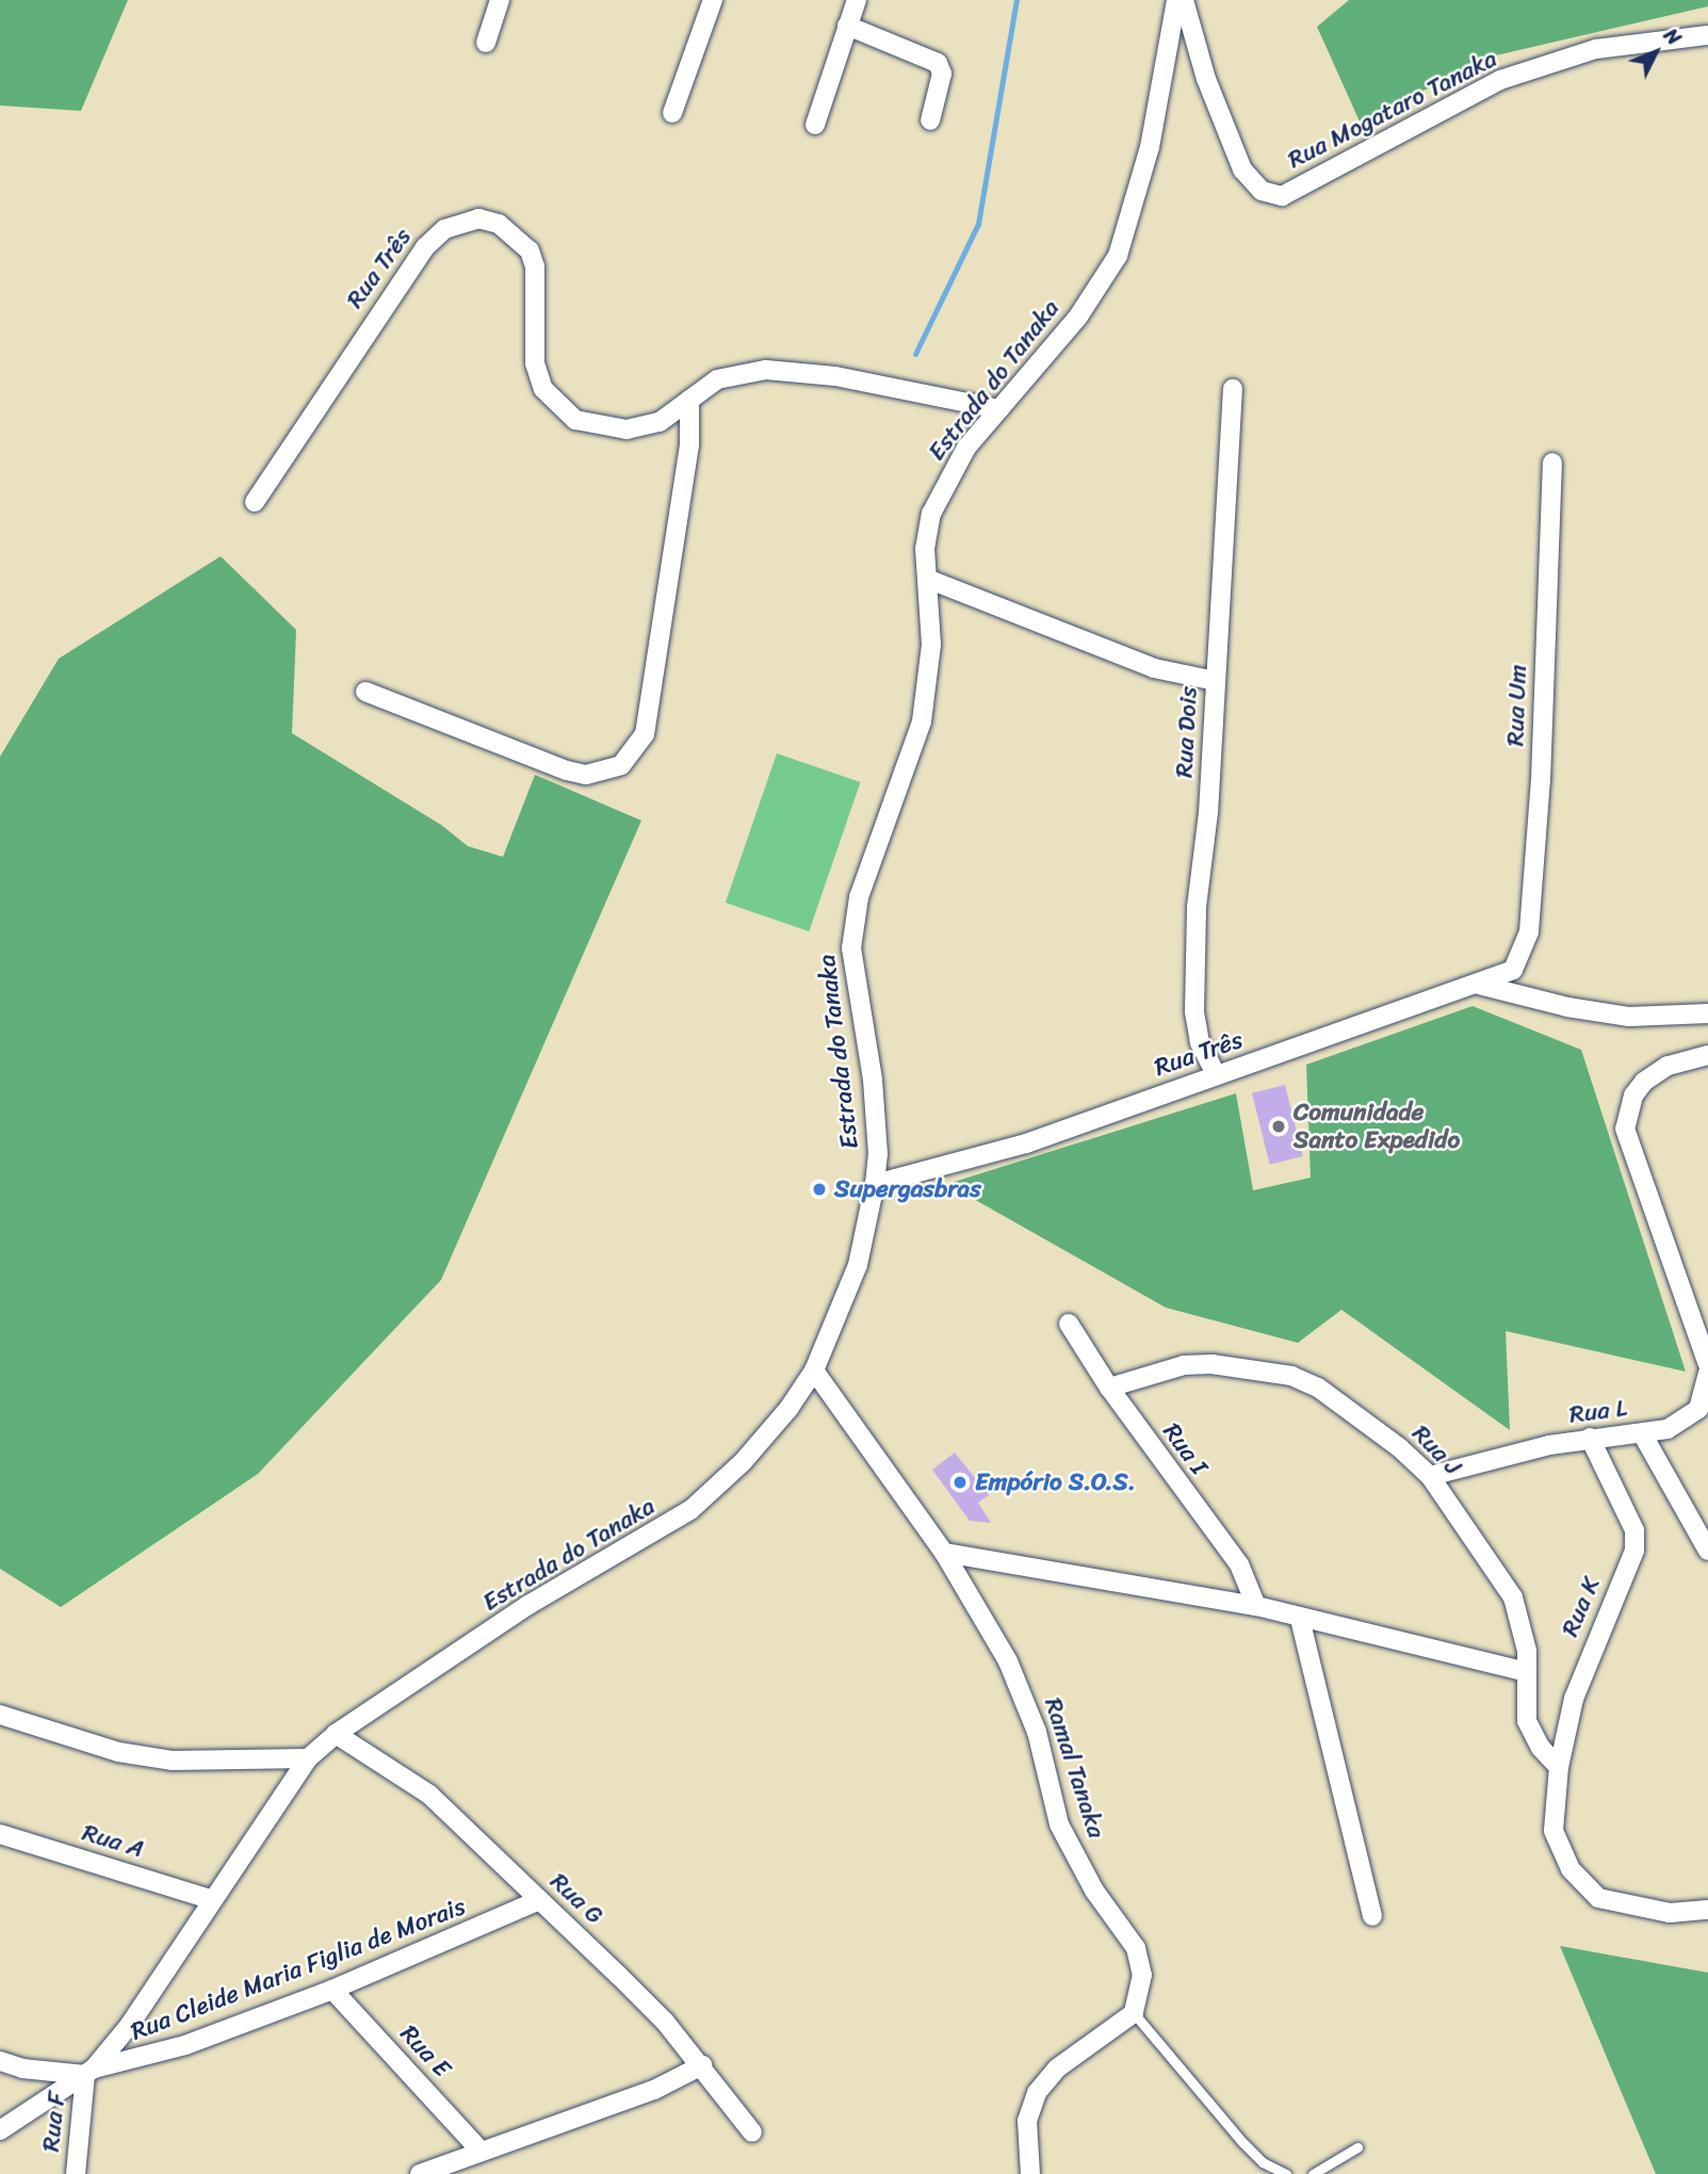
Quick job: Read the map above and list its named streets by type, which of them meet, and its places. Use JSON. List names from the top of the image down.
{
  "streets": {
    "street": [
      "Rua Mogataro Tanaka",
      "Rua Três",
      "Estrada do Tanaka",
      "Rua Um",
      "Rua Dois",
      "Rua L",
      "Rua I",
      "Rua J",
      "Rua K",
      "Ramal Tanaka",
      "Rua A",
      "Rua G",
      "Rua Cleide Maria Figlia de Morais",
      "Rua E",
      "Rua F"
    ]
  },
  "crossings": [
    ["Rua Três", "Estrada do Tanaka"],
    ["Rua Três", "Rua Um"],
    ["Rua Três", "Rua Dois"],
    ["Estrada do Tanaka", "Ramal Tanaka"],
    ["Estrada do Tanaka", "Rua A"],
    ["Estrada do Tanaka", "Rua G"],
    ["Estrada do Tanaka", "Rua Cleide Maria Figlia de Morais"],
    ["Estrada do Tanaka", "Rua F"],
    ["Rua L", "Rua J"],
    ["Rua L", "Rua K"],
    ["Rua I", "Rua J"],
    ["Rua J", "Rua K"],
    ["Rua G", "Rua Cleide Maria Figlia de Morais"],
    ["Rua Cleide Maria Figlia de Morais", "Rua E"],
    ["Rua Cleide Maria Figlia de Morais", "Rua F"]
  ],
  "places": ["Comunidade Santo Expedido", "Supergasbras", "Empório S.O.S."],
  "north": "top right"
}
